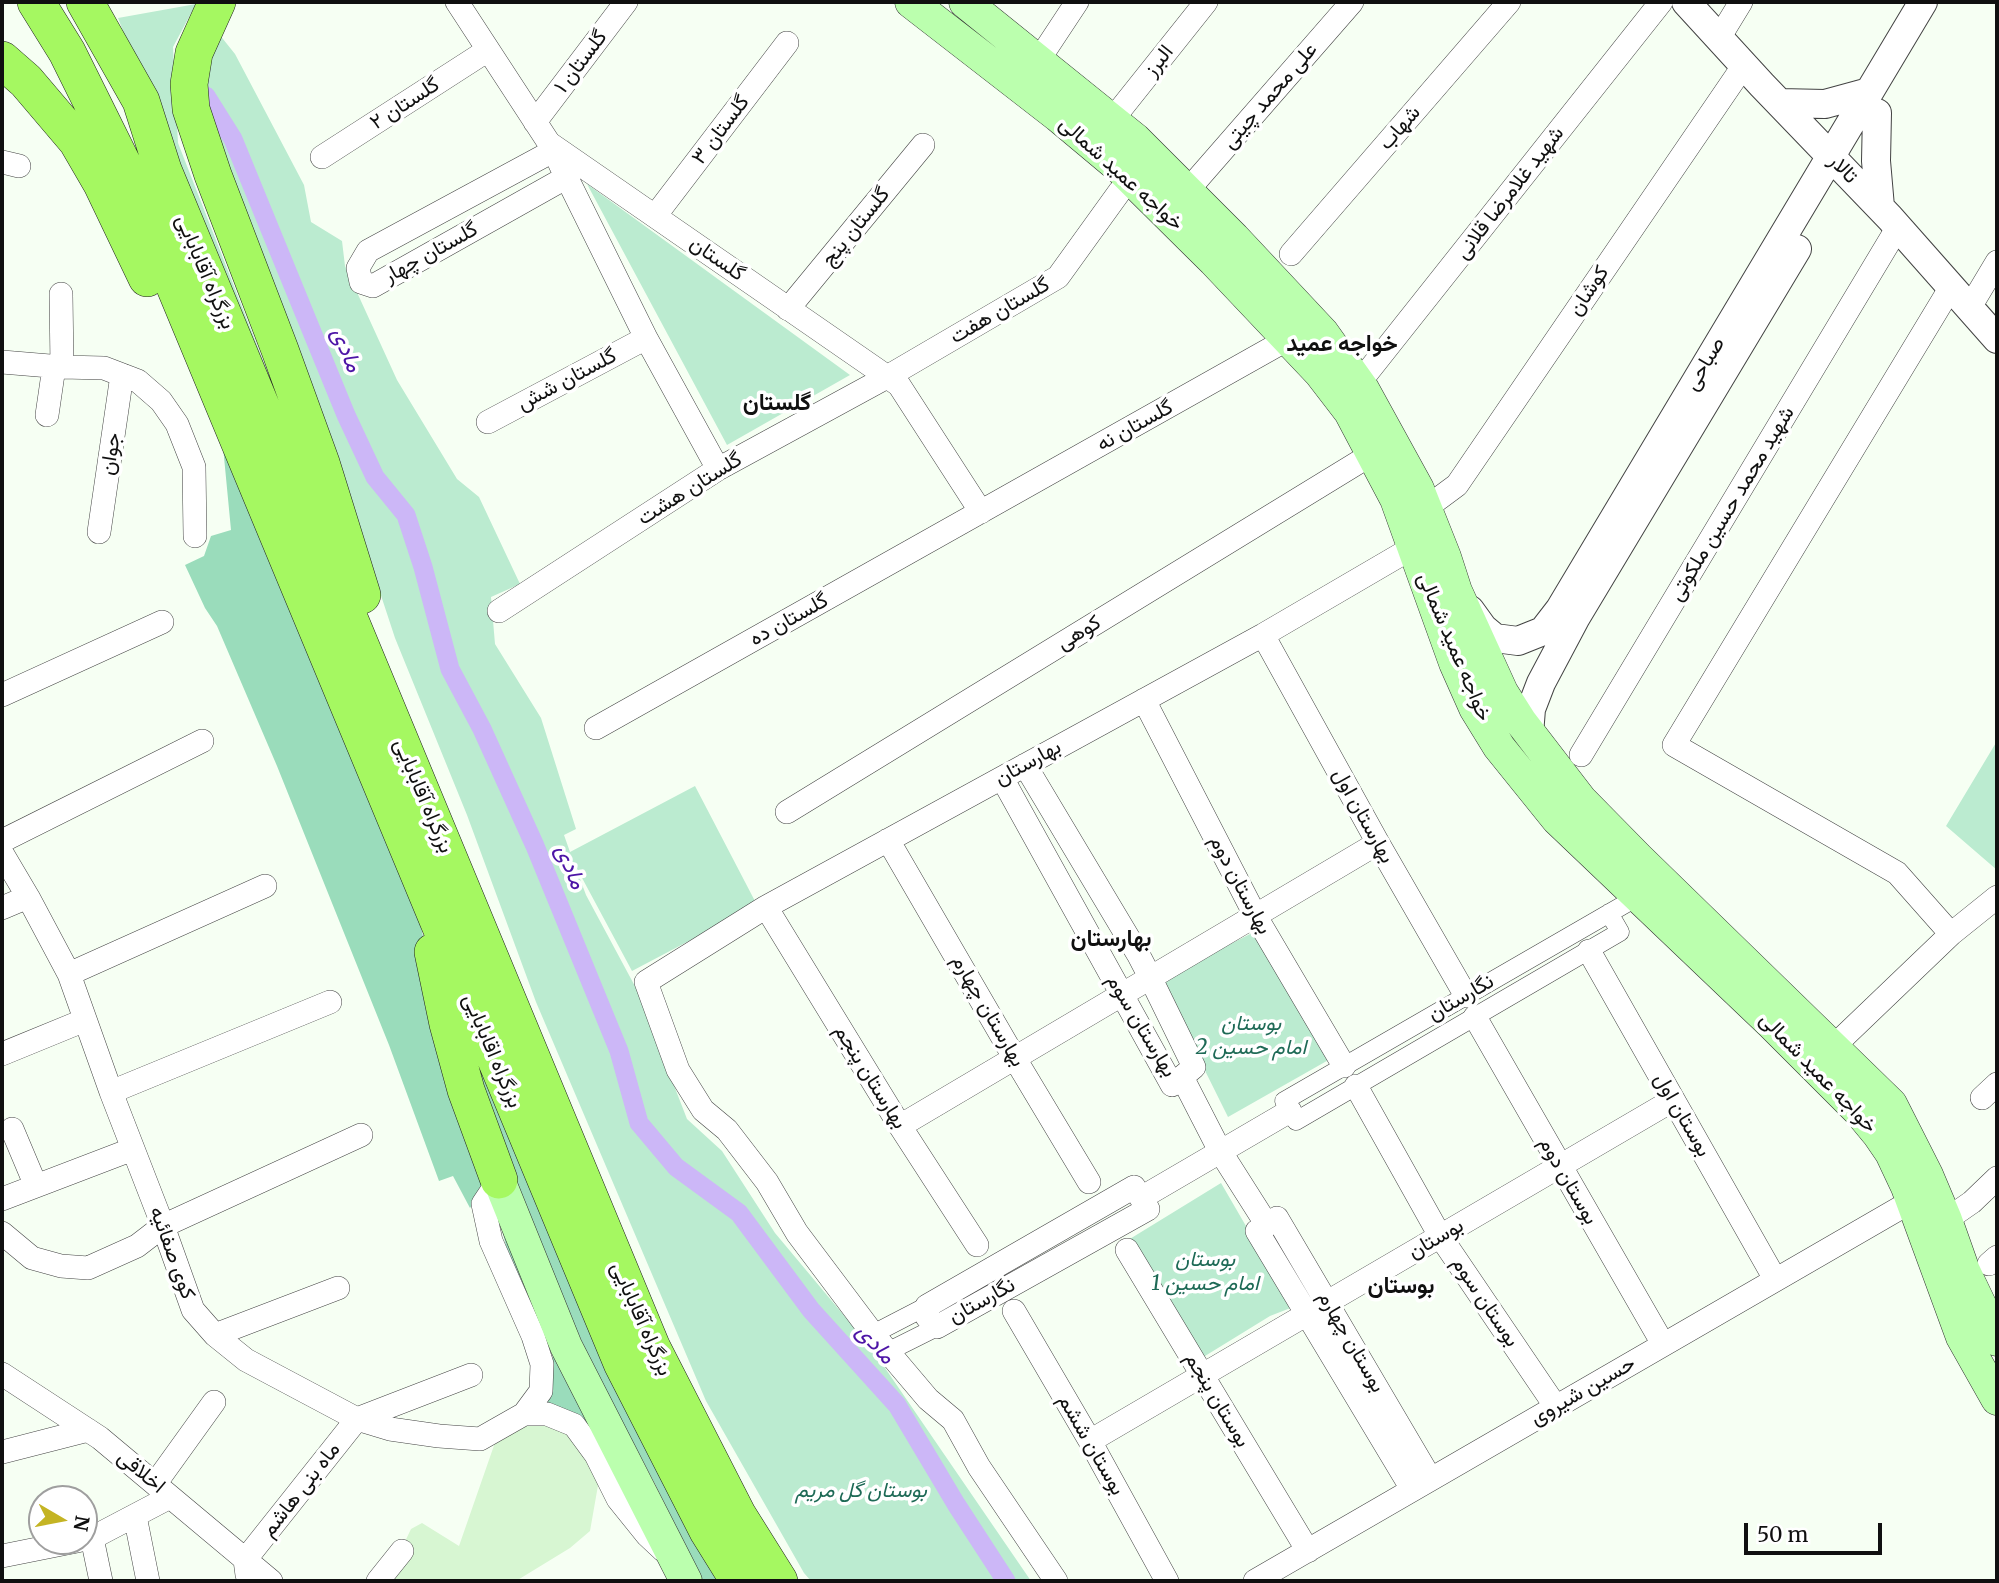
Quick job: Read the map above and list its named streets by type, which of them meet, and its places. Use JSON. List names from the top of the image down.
{
  "streets": {
    "highway": ["بزرگراه آقابابایی", "بزرگراه اقابابایی"],
    "main road": ["خواجه عمید شمالی"],
    "street": [
      "البرز",
      "گلستان ۱",
      "علی محمد چیتی",
      "گلستان ۲",
      "شهاب",
      "گلستان ۳",
      "تالار",
      "شهید غلامرضا قلانی",
      "گلستان پنج",
      "گلستان چهار",
      "گلستان",
      "کوشان",
      "گلستان هفت",
      "صباحی",
      "گلستان شش",
      "گلستان نه",
      "جوان",
      "گلستان هشت",
      "شهید محمد حسین ملکوتی",
      "گلستان ده",
      "کوهی",
      "بهارستان",
      "بهارستان اول",
      "بهارستان دوم",
      "نگارستان",
      "بهارستان چهارم",
      "بهارستان سوم",
      "بهارستان پنجم",
      "بوستان اول",
      "بوستان دوم",
      "بوستان",
      "کوی صفائیه",
      "بوستان سوم",
      "بوستان چهارم",
      "حسین شیروی",
      "بوستان پنجم",
      "بوستان ششم",
      "اخلاقی",
      "ماه بنی هاشم"
    ]
  },
  "crossings": [
    ["البرز", "خواجه عمید شمالی"],
    ["گلستان ۱", "گلستان"],
    ["علی محمد چیتی", "خواجه عمید شمالی"],
    ["گلستان ۲", "گلستان"],
    ["گلستان ۳", "گلستان"],
    ["تالار", "کوشان"],
    ["تالار", "صباحی"],
    ["تالار", "شهید محمد حسین ملکوتی"],
    ["خواجه عمید شمالی", "شهید غلامرضا قلانی"],
    ["خواجه عمید شمالی", "کوشان"],
    ["خواجه عمید شمالی", "صباحی"],
    ["خواجه عمید شمالی", "گلستان نه"],
    ["خواجه عمید شمالی", "شهید محمد حسین ملکوتی"],
    ["خواجه عمید شمالی", "کوهی"],
    ["خواجه عمید شمالی", "بهارستان"],
    ["خواجه عمید شمالی", "نگارستان"],
    ["خواجه عمید شمالی", "حسین شیروی"],
    ["گلستان پنج", "گلستان"],
    ["گلستان چهار", "گلستان"],
    ["گلستان", "گلستان هفت"],
    ["گلستان", "گلستان نه"],
    ["گلستان", "گلستان هشت"],
    ["گلستان", "گلستان ده"],
    ["بزرگراه آقابابایی", "بزرگراه اقابابایی"],
    ["گلستان هفت", "گلستان هشت"],
    ["گلستان نه", "گلستان ده"],
    ["بهارستان", "بهارستان اول"],
    ["بهارستان", "بهارستان دوم"],
    ["بهارستان", "بهارستان چهارم"],
    ["بهارستان", "بهارستان سوم"],
    ["بهارستان", "بهارستان پنجم"],
    ["بهارستان اول", "نگارستان"],
    ["بهارستان اول", "بوستان دوم"],
    ["بهارستان دوم", "نگارستان"],
    ["نگارستان", "بهارستان سوم"],
    ["نگارستان", "بوستان دوم"],
    ["نگارستان", "بوستان چهارم"],
    ["بهارستان سوم", "بوستان چهارم"],
    ["بوستان اول", "بوستان"],
    ["بوستان اول", "حسین شیروی"],
    ["بوستان دوم", "بوستان"],
    ["بوستان دوم", "حسین شیروی"],
    ["بوستان", "بوستان سوم"],
    ["بوستان", "بوستان چهارم"],
    ["بوستان", "بوستان پنجم"],
    ["بوستان", "بوستان ششم"],
    ["کوی صفائیه", "ماه بنی هاشم"],
    ["بوستان سوم", "حسین شیروی"],
    ["بوستان چهارم", "حسین شیروی"],
    ["حسین شیروی", "بوستان پنجم"],
    ["اخلاقی", "ماه بنی هاشم"]
  ],
  "districts": [
    "خواجه عمید",
    "گلستان",
    "بهارستان",
    "بوستان"
  ],
  "water": ["مادی"],
  "parks": ["بوستان امام حسین 2", "بوستان امام حسین 1", "بوستان گل مریم"],
  "scale_bar": "50 m",
  "north": "right"
}
